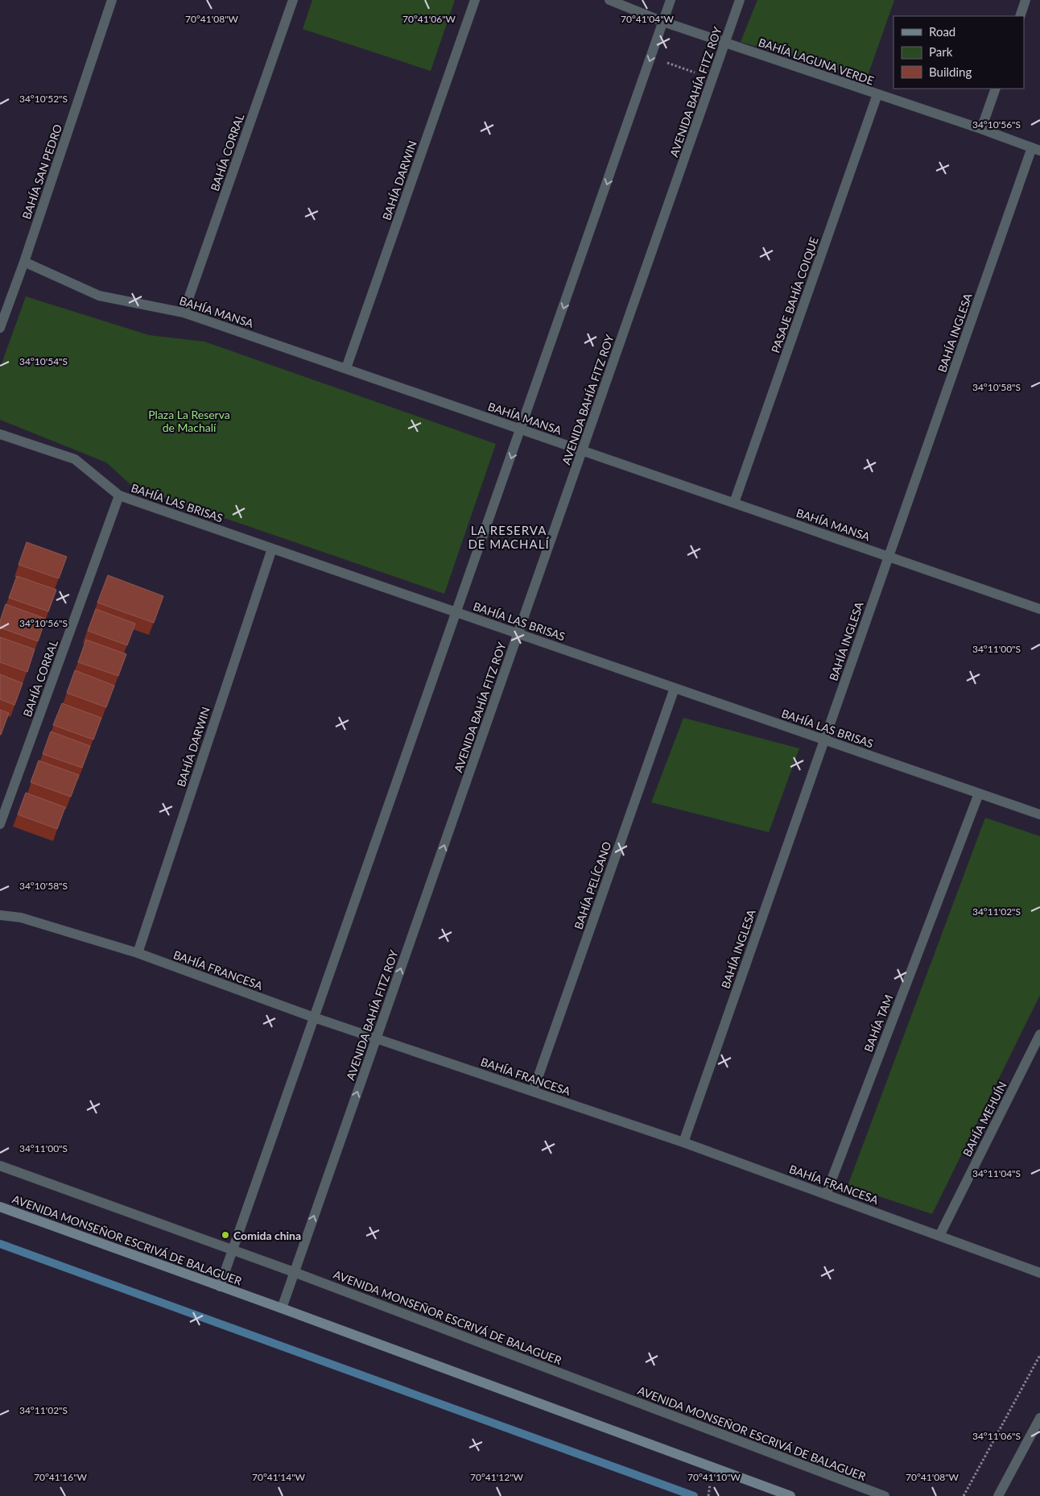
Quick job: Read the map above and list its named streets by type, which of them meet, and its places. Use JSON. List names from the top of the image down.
{
  "streets": {
    "main road": ["AVENIDA MONSEÑOR ESCRIVÁ DE BALAGUER"],
    "street": [
      "BAHÍA LAGUNA VERDE",
      "AVENIDA BAHÍA FITZ ROY",
      "BAHÍA CORRAL",
      "BAHÍA SAN PEDRO",
      "BAHÍA DARWIN",
      "PASAJE BAHÍA COIQUE",
      "BAHÍA MANSA",
      "BAHÍA INGLESA",
      "BAHÍA LAS BRISAS",
      "BAHÍA PELÍCANO",
      "BAHÍA FRANCESA",
      "BAHÍA TAM",
      "BAHÍA MEHUÍN"
    ]
  },
  "crossings": [
    ["BAHÍA LAGUNA VERDE", "AVENIDA BAHÍA FITZ ROY"],
    ["BAHÍA LAGUNA VERDE", "PASAJE BAHÍA COIQUE"],
    ["BAHÍA LAGUNA VERDE", "BAHÍA INGLESA"],
    ["AVENIDA BAHÍA FITZ ROY", "BAHÍA MANSA"],
    ["AVENIDA BAHÍA FITZ ROY", "BAHÍA LAS BRISAS"],
    ["AVENIDA BAHÍA FITZ ROY", "BAHÍA FRANCESA"],
    ["AVENIDA BAHÍA FITZ ROY", "AVENIDA MONSEÑOR ESCRIVÁ DE BALAGUER"],
    ["BAHÍA CORRAL", "BAHÍA MANSA"],
    ["BAHÍA CORRAL", "BAHÍA LAS BRISAS"],
    ["BAHÍA SAN PEDRO", "BAHÍA MANSA"],
    ["BAHÍA DARWIN", "BAHÍA MANSA"],
    ["BAHÍA DARWIN", "BAHÍA LAS BRISAS"],
    ["BAHÍA DARWIN", "BAHÍA FRANCESA"],
    ["PASAJE BAHÍA COIQUE", "BAHÍA MANSA"],
    ["BAHÍA MANSA", "BAHÍA INGLESA"],
    ["BAHÍA INGLESA", "BAHÍA LAS BRISAS"],
    ["BAHÍA INGLESA", "BAHÍA FRANCESA"],
    ["BAHÍA LAS BRISAS", "BAHÍA PELÍCANO"],
    ["BAHÍA LAS BRISAS", "BAHÍA TAM"],
    ["BAHÍA PELÍCANO", "BAHÍA FRANCESA"],
    ["BAHÍA FRANCESA", "BAHÍA TAM"],
    ["BAHÍA FRANCESA", "BAHÍA MEHUÍN"]
  ],
  "districts": ["LA RESERVA DE MACHALÍ"],
  "parks": ["Plaza La Reserva de Machalí"],
  "places": ["Comida china"],
  "legend": ["Road", "Park", "Building"],
  "coordinates": [
    "70°41'08\"W",
    "70°41'06\"W",
    "70°41'04\"W",
    "34°10'52\"S",
    "34°10'56\"S",
    "34°10'54\"S",
    "34°10'58\"S",
    "34°11'00\"S",
    "34°11'02\"S",
    "34°11'04\"S",
    "34°11'06\"S",
    "70°41'16\"W",
    "70°41'14\"W",
    "70°41'12\"W",
    "70°41'10\"W"
  ]
}
